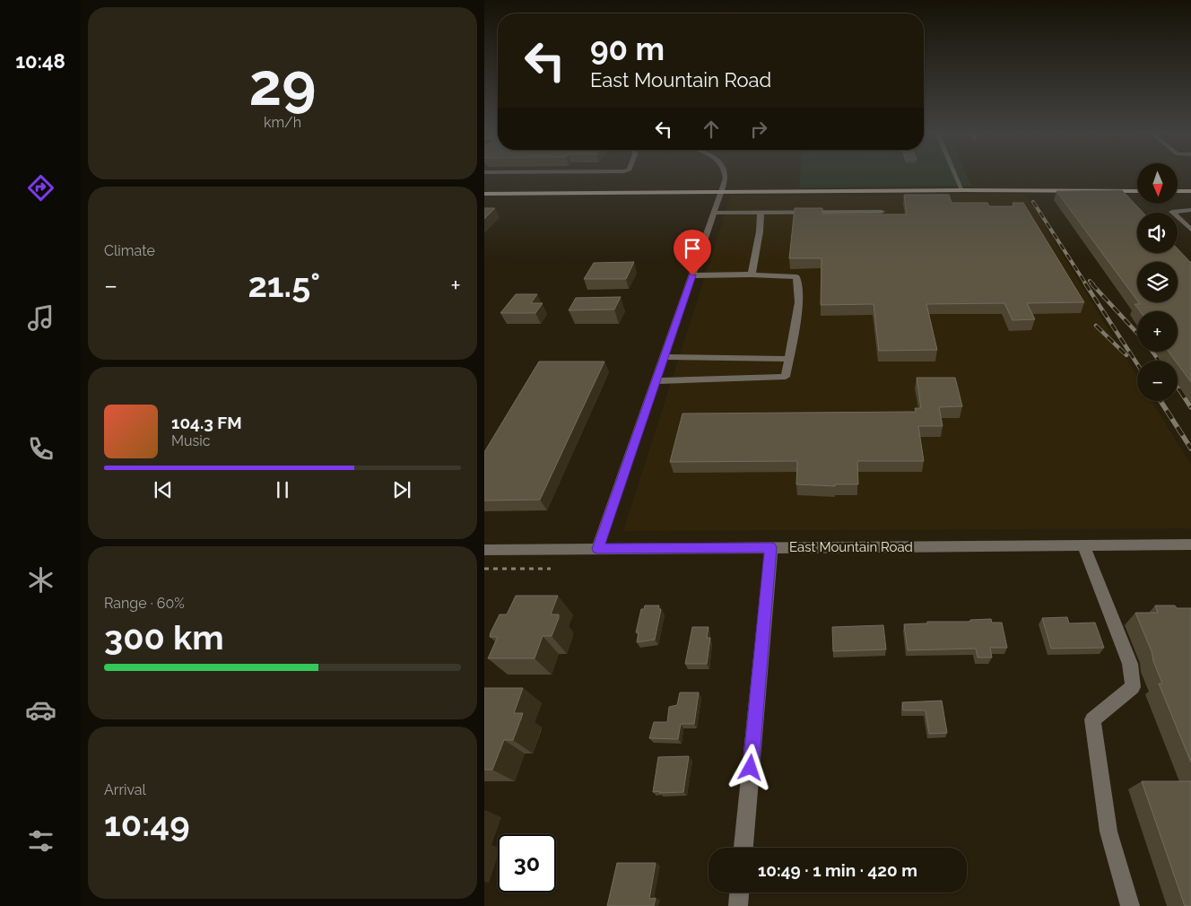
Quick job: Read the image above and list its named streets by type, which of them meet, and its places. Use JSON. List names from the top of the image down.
{
  "streets": {
    "street": ["East Mountain Road"]
  },
  "north": "bottom",
  "page": {
    "tabs": "10:48",
    "tile": [
      ["29", "km/h"],
      "Climate",
      ["Range · 60%", "300 km"],
      ["Arrival", "10:49"]
    ],
    "turn": ["90 m", "East Mountain Road"],
    "map_buttons": ["+", "−"],
    "heat": ["−", "21.5°", "+"],
    "song": ["104.3 FM", "Music"],
    "limit": "30",
    "trip": "10:49 · 1 min · 420 m"
  }
}
